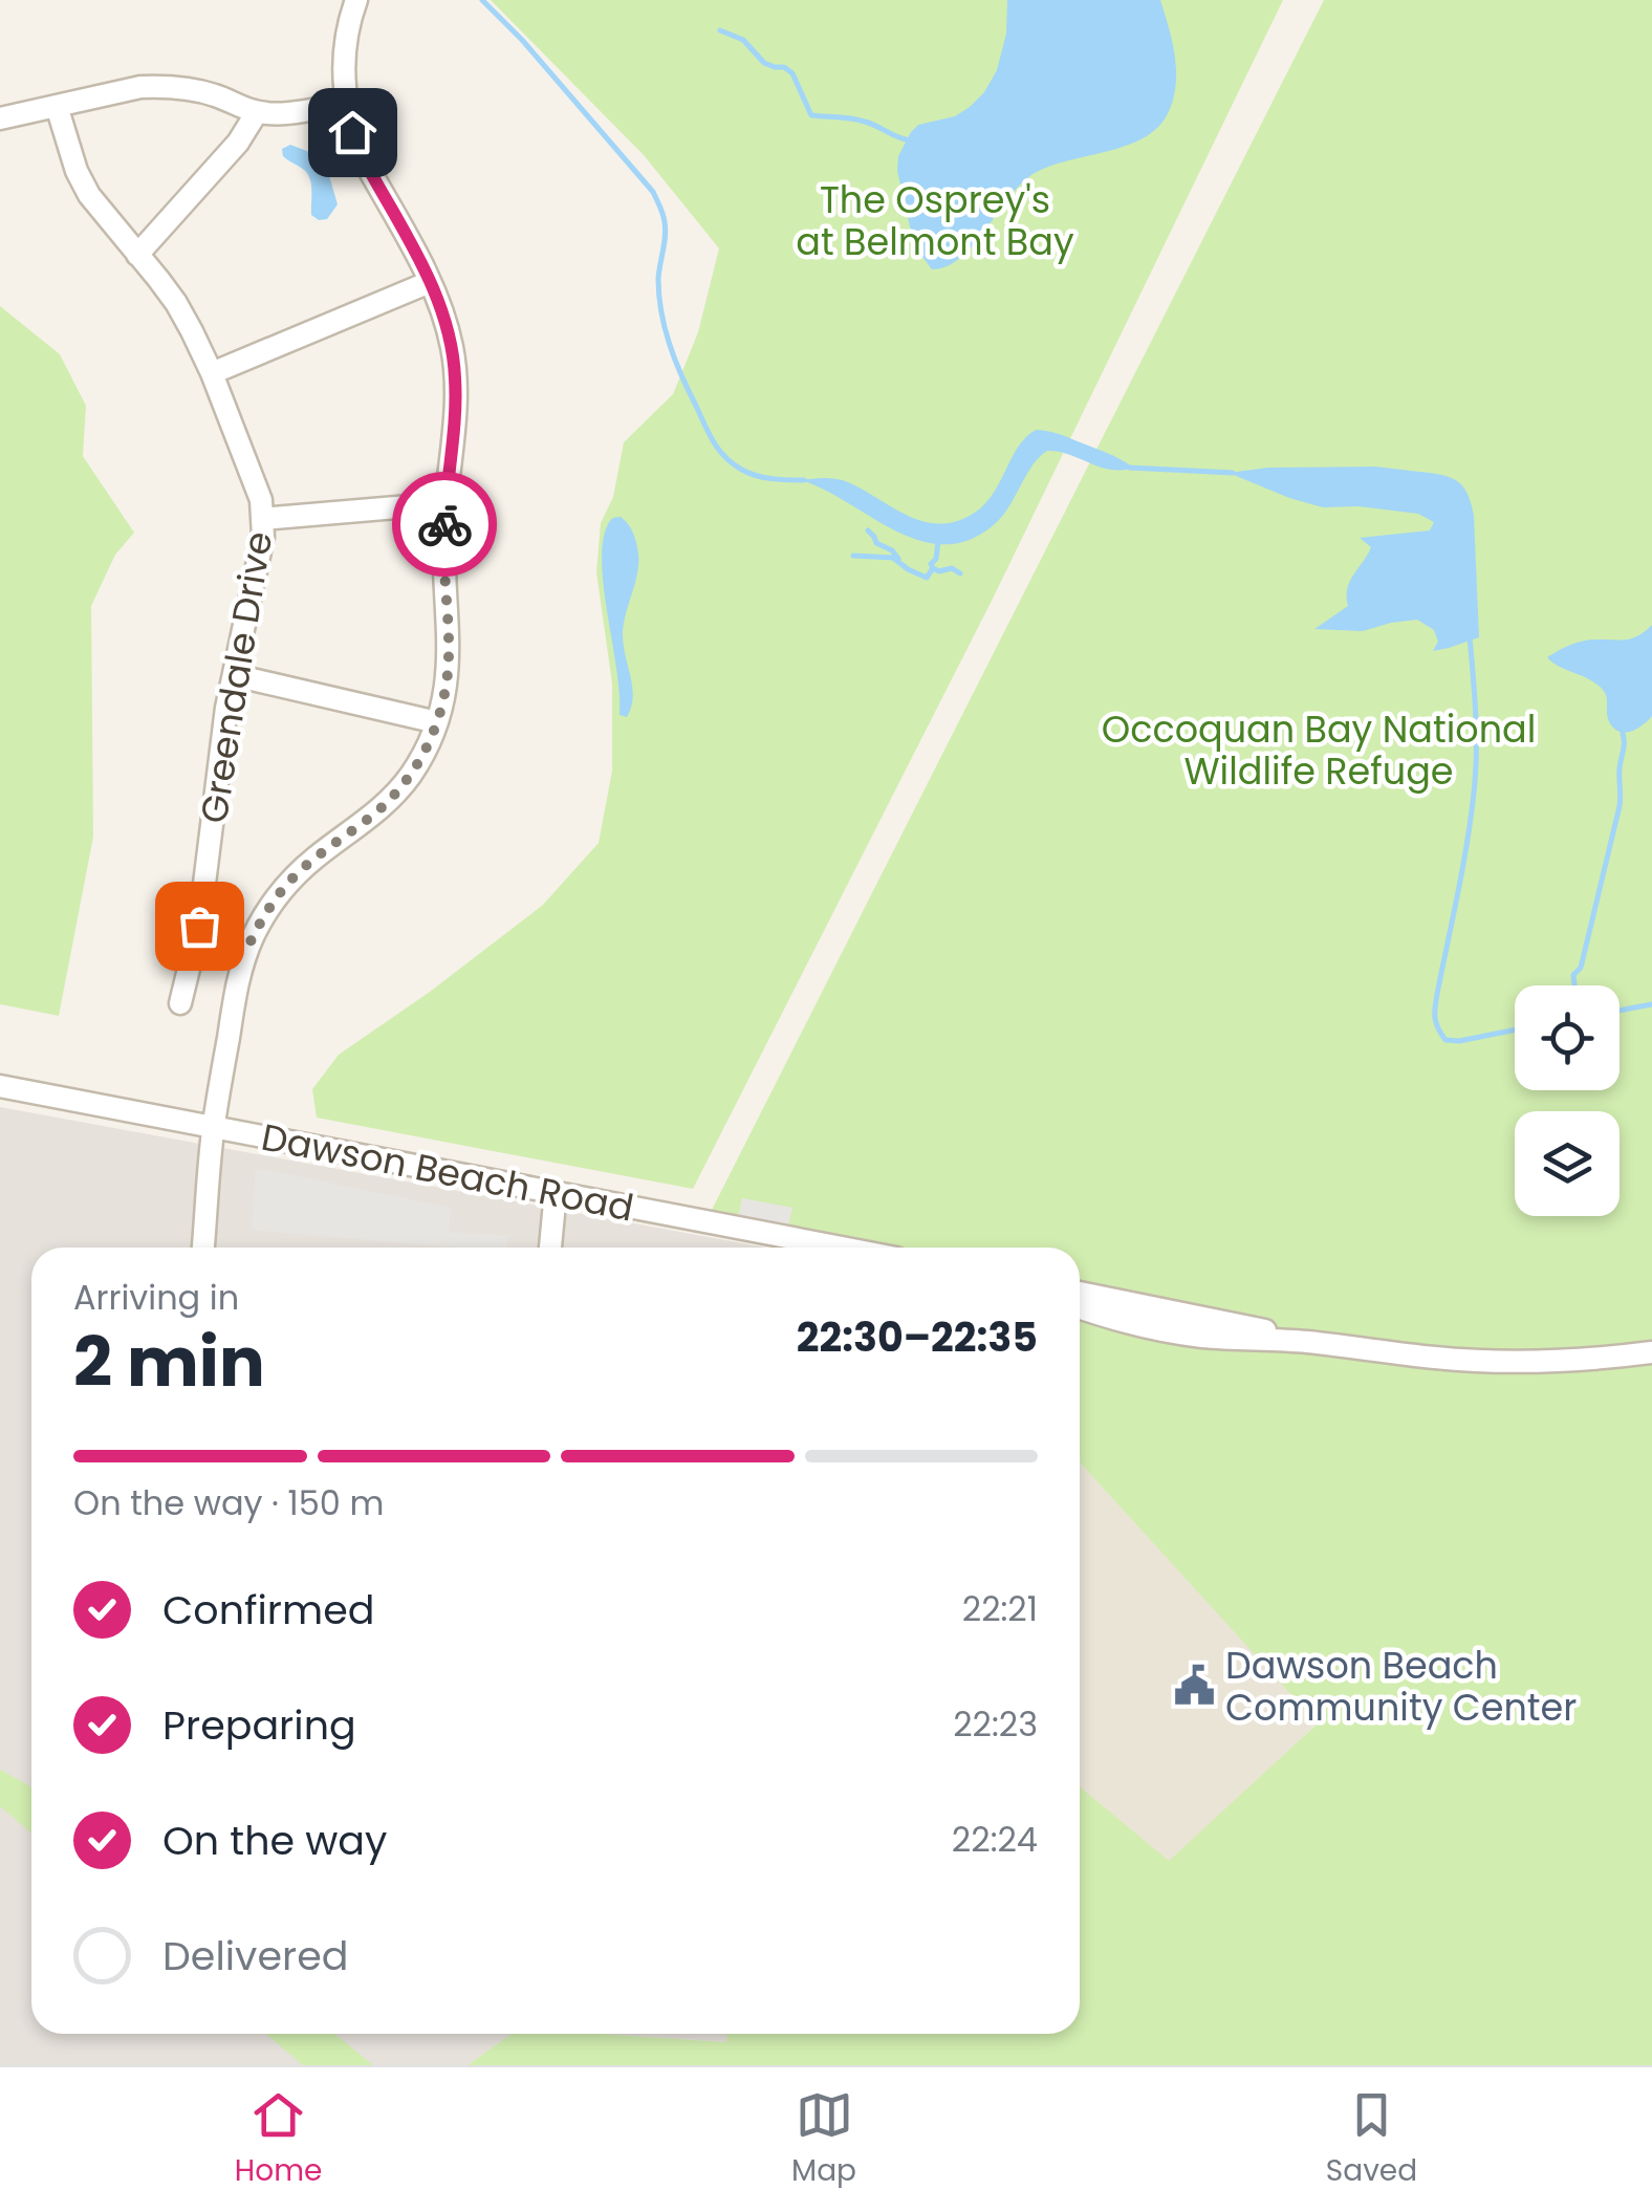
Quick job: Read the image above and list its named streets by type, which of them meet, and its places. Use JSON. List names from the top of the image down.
{
  "streets": {
    "street": ["Greendale Drive", "Dawson Beach Road"]
  },
  "parks": ["The Osprey's at Belmont Bay", "Occoquan Bay National Wildlife Refuge"],
  "places": {
    "public building": ["Dawson Beach Community Center"]
  },
  "page": {
    "heading": ["2 min", "Arriving in", "22:30–22:35"],
    "bar": "On the way · 150 m",
    "list": [
      ["Confirmed", "22:21"],
      ["Preparing", "22:23"],
      ["On the way", "22:24"],
      "Delivered"
    ],
    "tabs": ["Home", "Map", "Saved"]
  }
}
